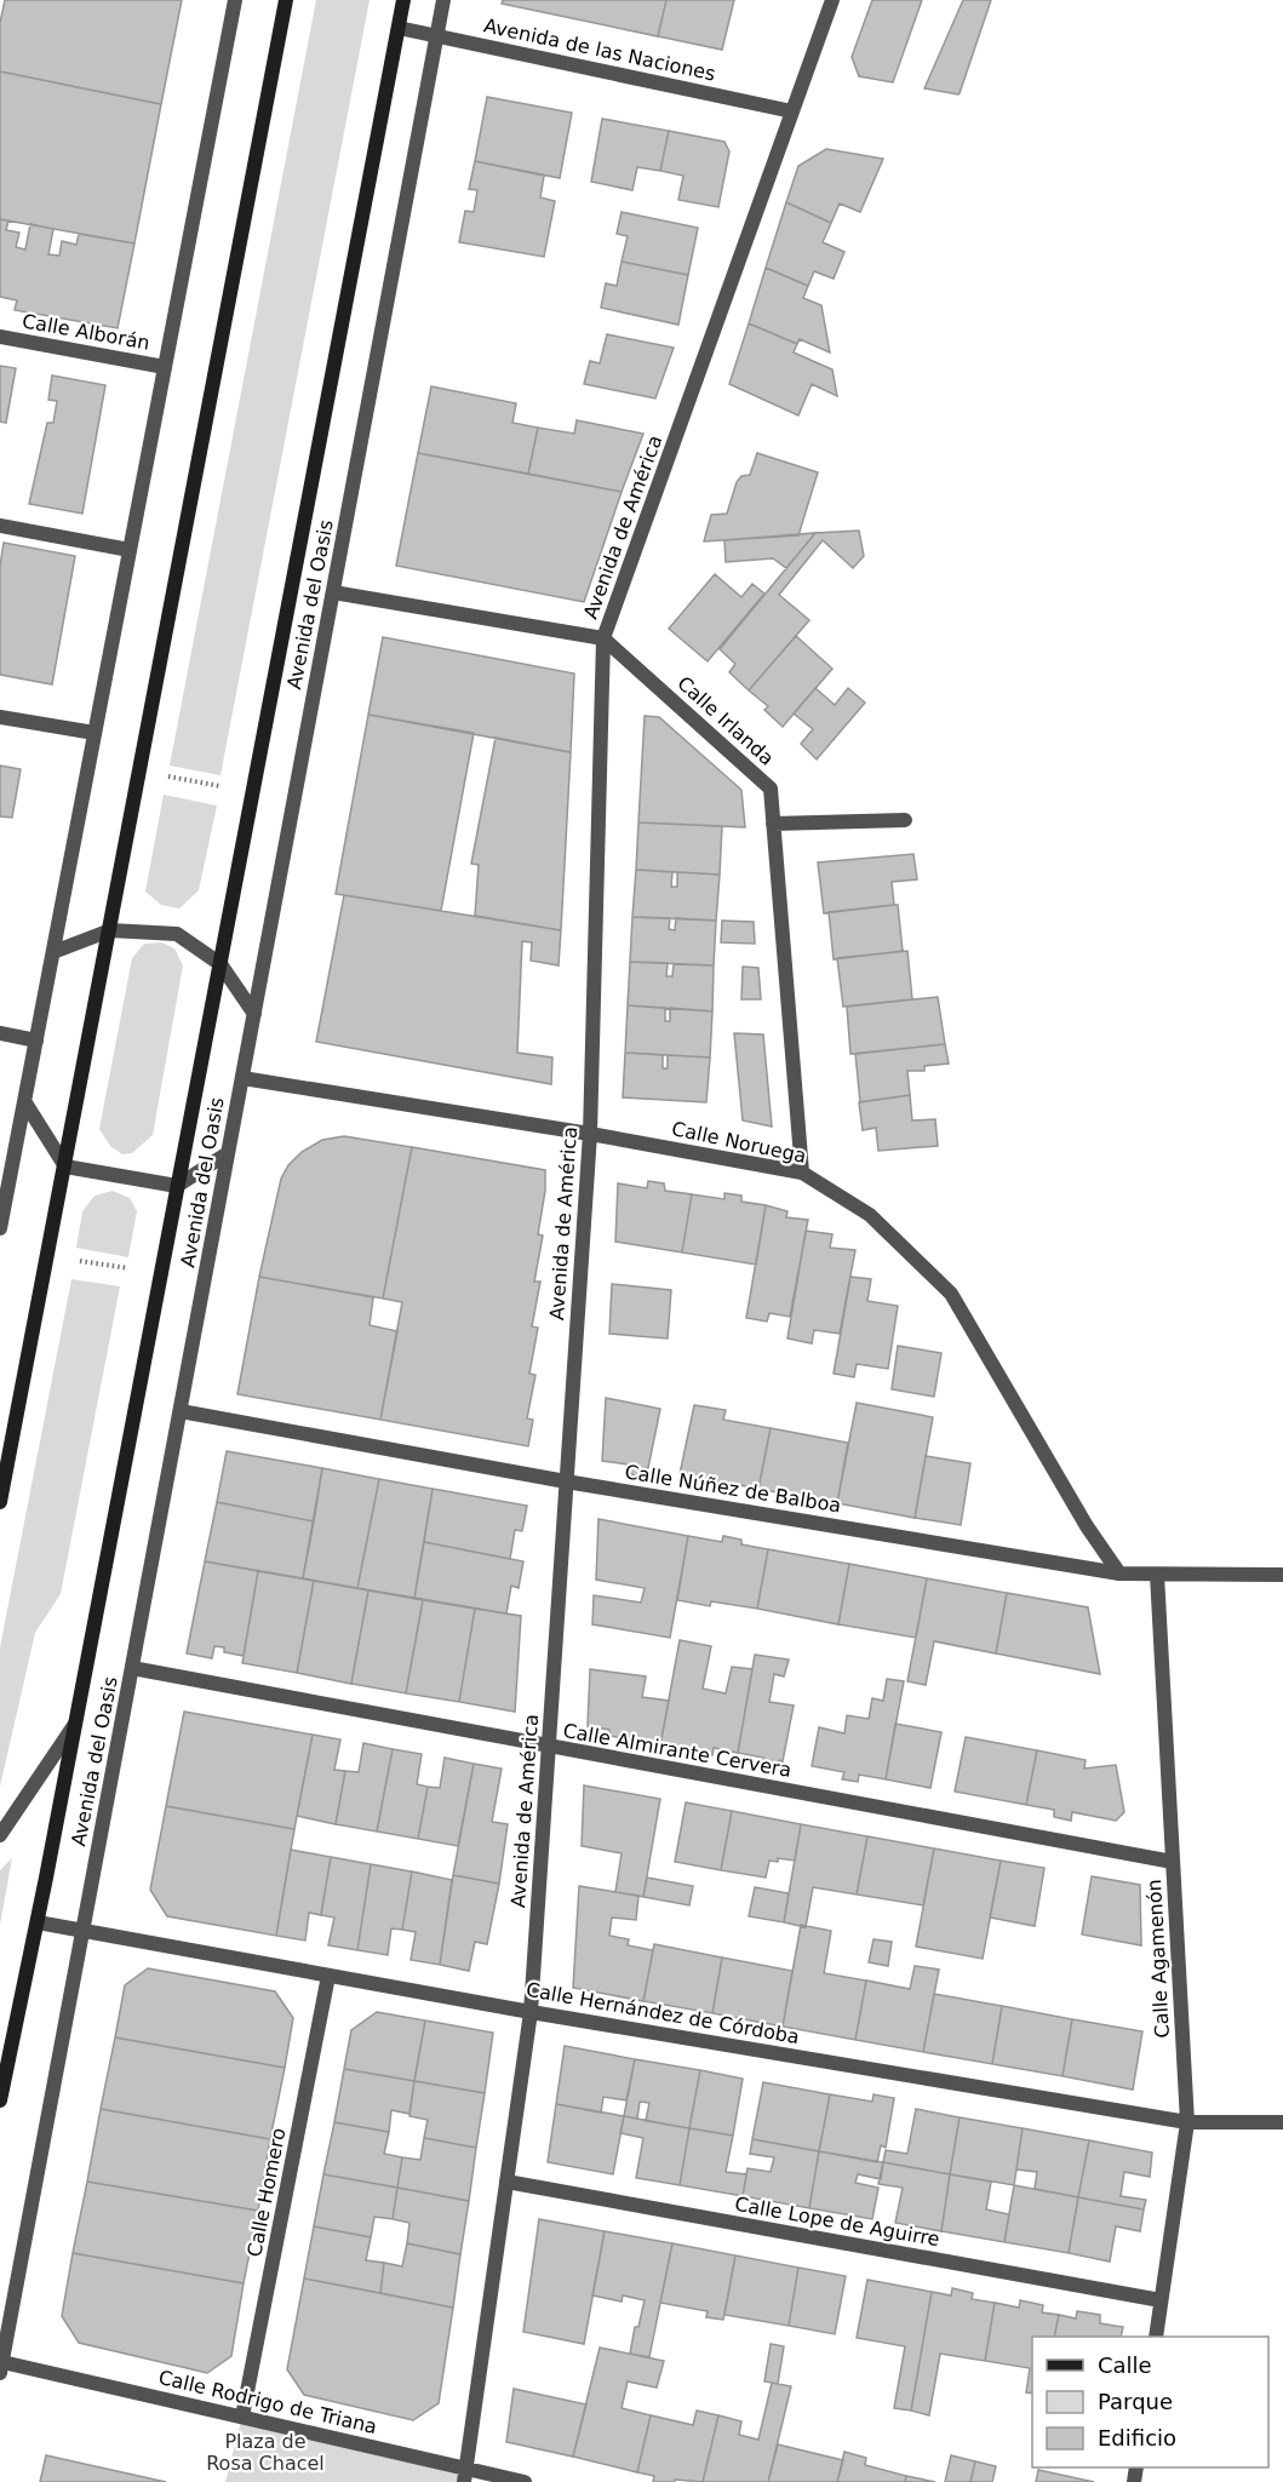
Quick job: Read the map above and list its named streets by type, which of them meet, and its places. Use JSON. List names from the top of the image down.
{
  "streets": {
    "main road": ["Avenida del Oasis"],
    "street": [
      "Avenida de las Naciones",
      "Calle Alborán",
      "Avenida de América",
      "Calle Irlanda",
      "Calle Noruega",
      "Calle Núñez de Balboa",
      "Calle Almirante Cervera",
      "Calle Agamenón",
      "Calle Hernández de Córdoba",
      "Calle Homero",
      "Calle Lope de Aguirre",
      "Calle Rodrigo de Triana"
    ]
  },
  "crossings": [
    ["Avenida de las Naciones", "Avenida de América"],
    ["Avenida de las Naciones", "Avenida del Oasis"],
    ["Avenida de América", "Calle Irlanda"],
    ["Avenida de América", "Calle Noruega"],
    ["Avenida de América", "Calle Núñez de Balboa"],
    ["Avenida de América", "Calle Almirante Cervera"],
    ["Avenida de América", "Calle Hernández de Córdoba"],
    ["Avenida de América", "Calle Lope de Aguirre"],
    ["Avenida de América", "Calle Rodrigo de Triana"],
    ["Avenida del Oasis", "Calle Noruega"],
    ["Avenida del Oasis", "Calle Núñez de Balboa"],
    ["Avenida del Oasis", "Calle Almirante Cervera"],
    ["Avenida del Oasis", "Calle Hernández de Córdoba"],
    ["Avenida del Oasis", "Calle Rodrigo de Triana"],
    ["Calle Irlanda", "Calle Noruega"],
    ["Calle Noruega", "Calle Núñez de Balboa"],
    ["Calle Núñez de Balboa", "Calle Agamenón"],
    ["Calle Almirante Cervera", "Calle Agamenón"],
    ["Calle Agamenón", "Calle Hernández de Córdoba"],
    ["Calle Agamenón", "Calle Lope de Aguirre"],
    ["Calle Hernández de Córdoba", "Calle Homero"],
    ["Calle Homero", "Calle Rodrigo de Triana"]
  ],
  "parks": ["Plaza de Rosa Chacel"],
  "legend": ["Calle", "Parque", "Edificio"]
}
